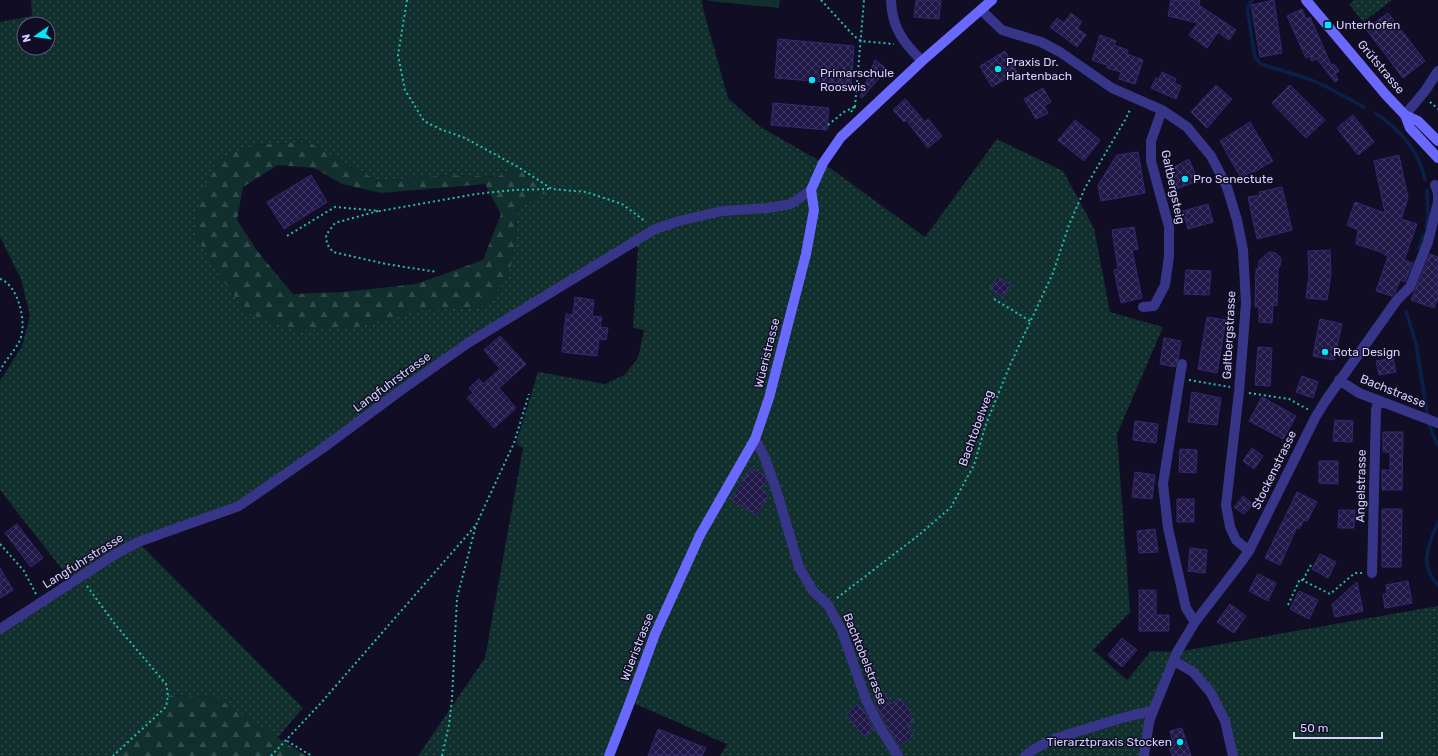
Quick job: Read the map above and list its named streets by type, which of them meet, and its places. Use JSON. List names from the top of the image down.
{
  "streets": {
    "street": [
      "Grütstrasse",
      "Galtbergsteig",
      "Galtbergstrasse",
      "Wüeristrasse",
      "Langfuhrstrasse",
      "Bachstrasse",
      "Stockenstrasse",
      "Angelstrasse",
      "Bachtobelstrasse"
    ],
    "path": ["Bachtobelweg"]
  },
  "crossings": [
    ["Galtbergsteig", "Galtbergstrasse"],
    ["Galtbergstrasse", "Stockenstrasse"],
    ["Wüeristrasse", "Langfuhrstrasse"],
    ["Wüeristrasse", "Bachtobelstrasse"],
    ["Bachstrasse", "Stockenstrasse"],
    ["Bachstrasse", "Angelstrasse"],
    ["Bachtobelweg", "Bachtobelstrasse"]
  ],
  "places": {
    "transit": ["Unterhofen"],
    "other": [
      "Praxis Dr. Hartenbach",
      "Primarschule Rooswis",
      "Pro Senectute",
      "Rota Design",
      "Tierarztpraxis Stocken"
    ]
  },
  "scale_bar": "50 m",
  "north": "left"
}
